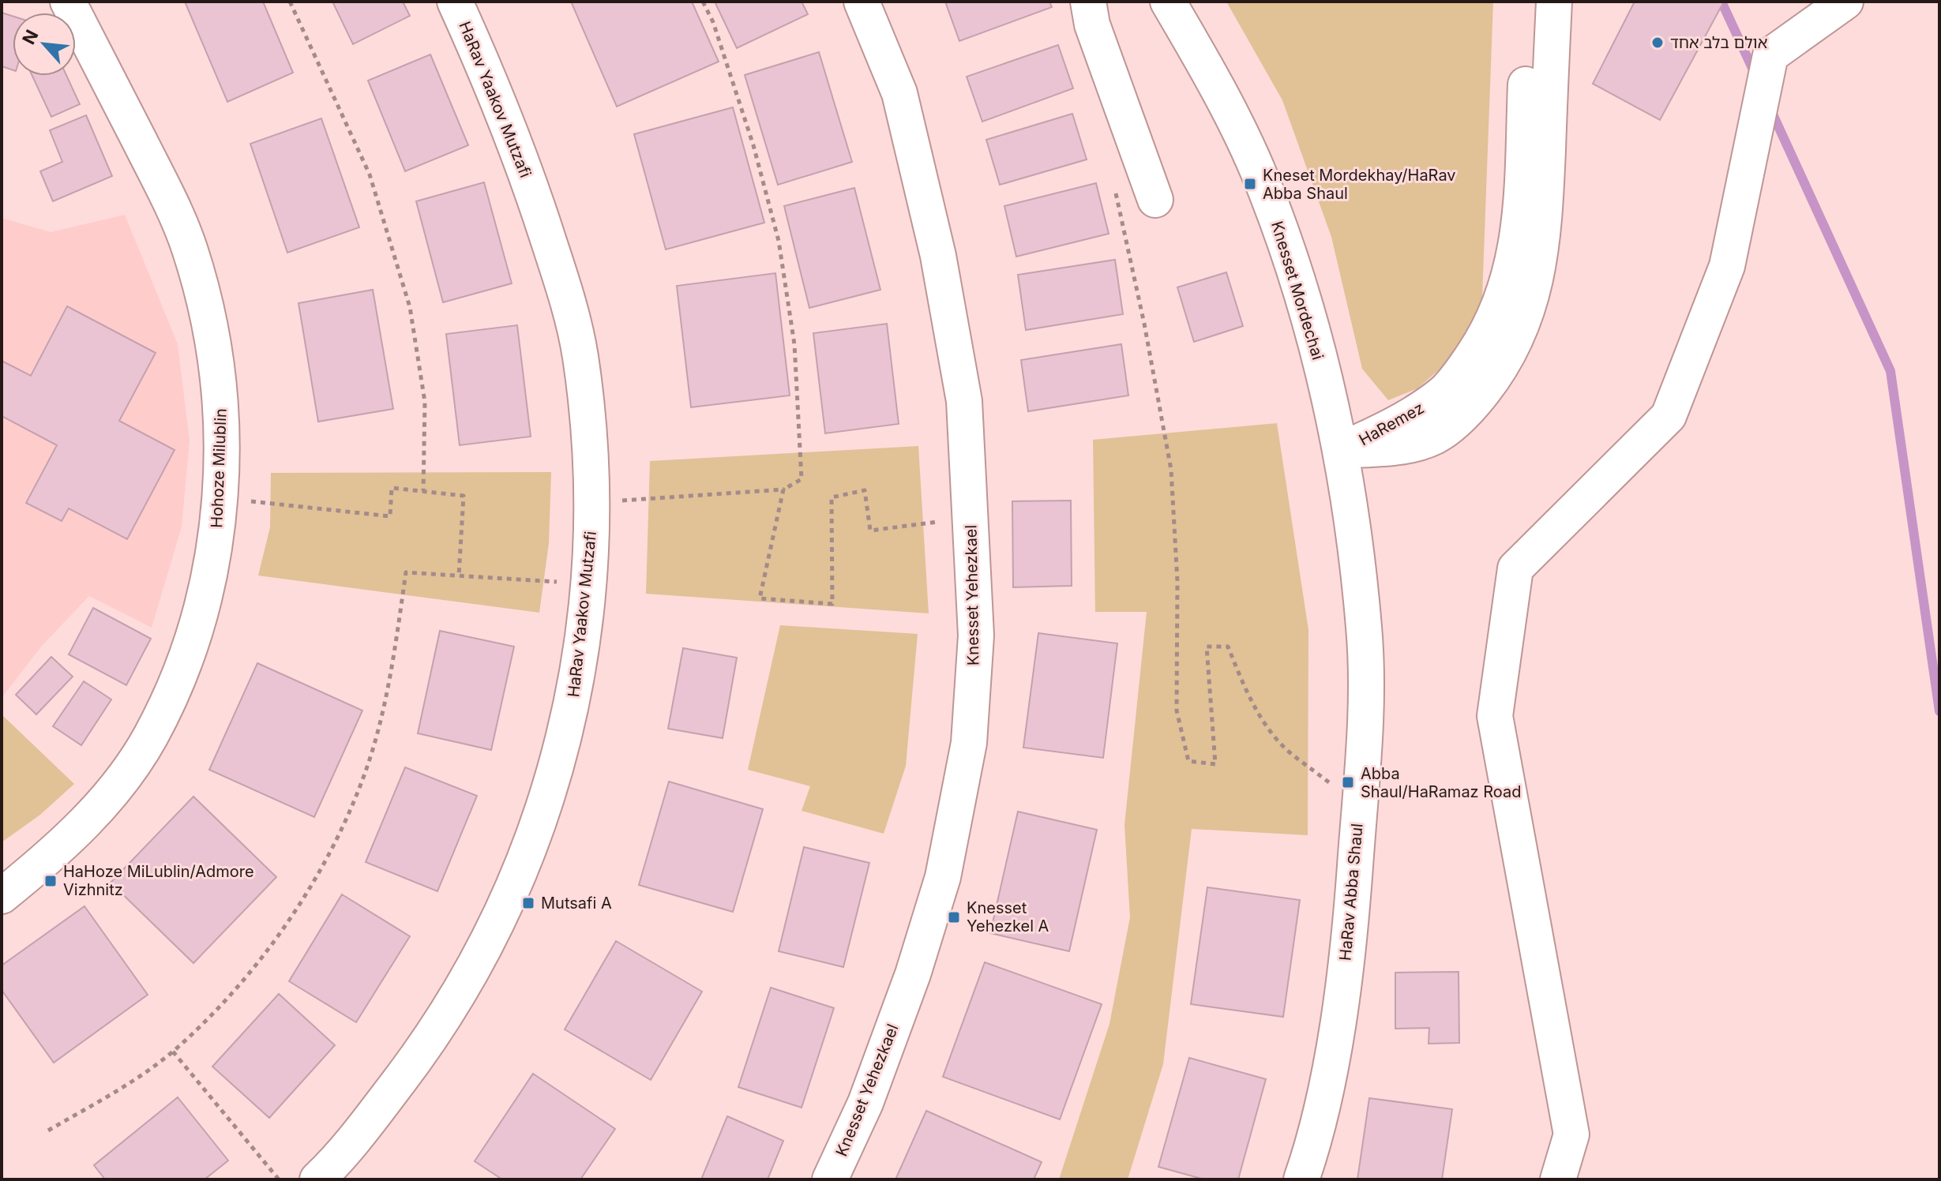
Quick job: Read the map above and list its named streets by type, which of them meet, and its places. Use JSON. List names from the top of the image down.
{
  "streets": {
    "street": [
      "HaRav Yaakov Mutzafi",
      "Knesset Mordechai",
      "HaRemez",
      "Hohoze Milublin",
      "Knesset Yehezkael",
      "HaRav Abba Shaul"
    ]
  },
  "crossings": [
    ["Knesset Mordechai", "HaRemez"],
    ["Knesset Mordechai", "HaRav Abba Shaul"],
    ["HaRemez", "HaRav Abba Shaul"]
  ],
  "places": {
    "other": ["אולם בלב אחד"],
    "transit": [
      "Kneset Mordekhay/HaRav Abba Shaul",
      "Abba Shaul/HaRamaz Road",
      "HaHoze MiLublin/Admore Vizhnitz",
      "Mutsafi A",
      "Knesset Yehezkel A"
    ]
  },
  "north": "top left"
}
